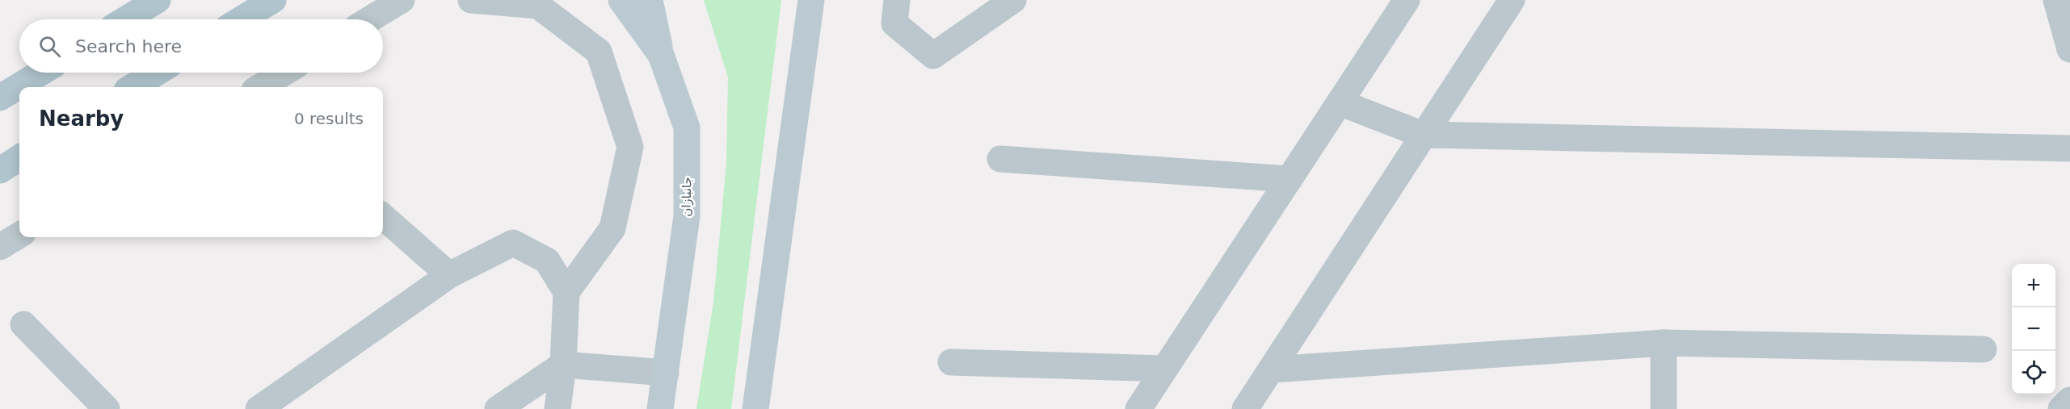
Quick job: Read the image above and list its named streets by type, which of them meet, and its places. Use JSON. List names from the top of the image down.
{
  "streets": {
    "main road": ["جانبازان"]
  },
  "page": {
    "search": "Search here",
    "heading": ["Nearby", "0 results"],
    "map_buttons": ["+", "−"]
  }
}
